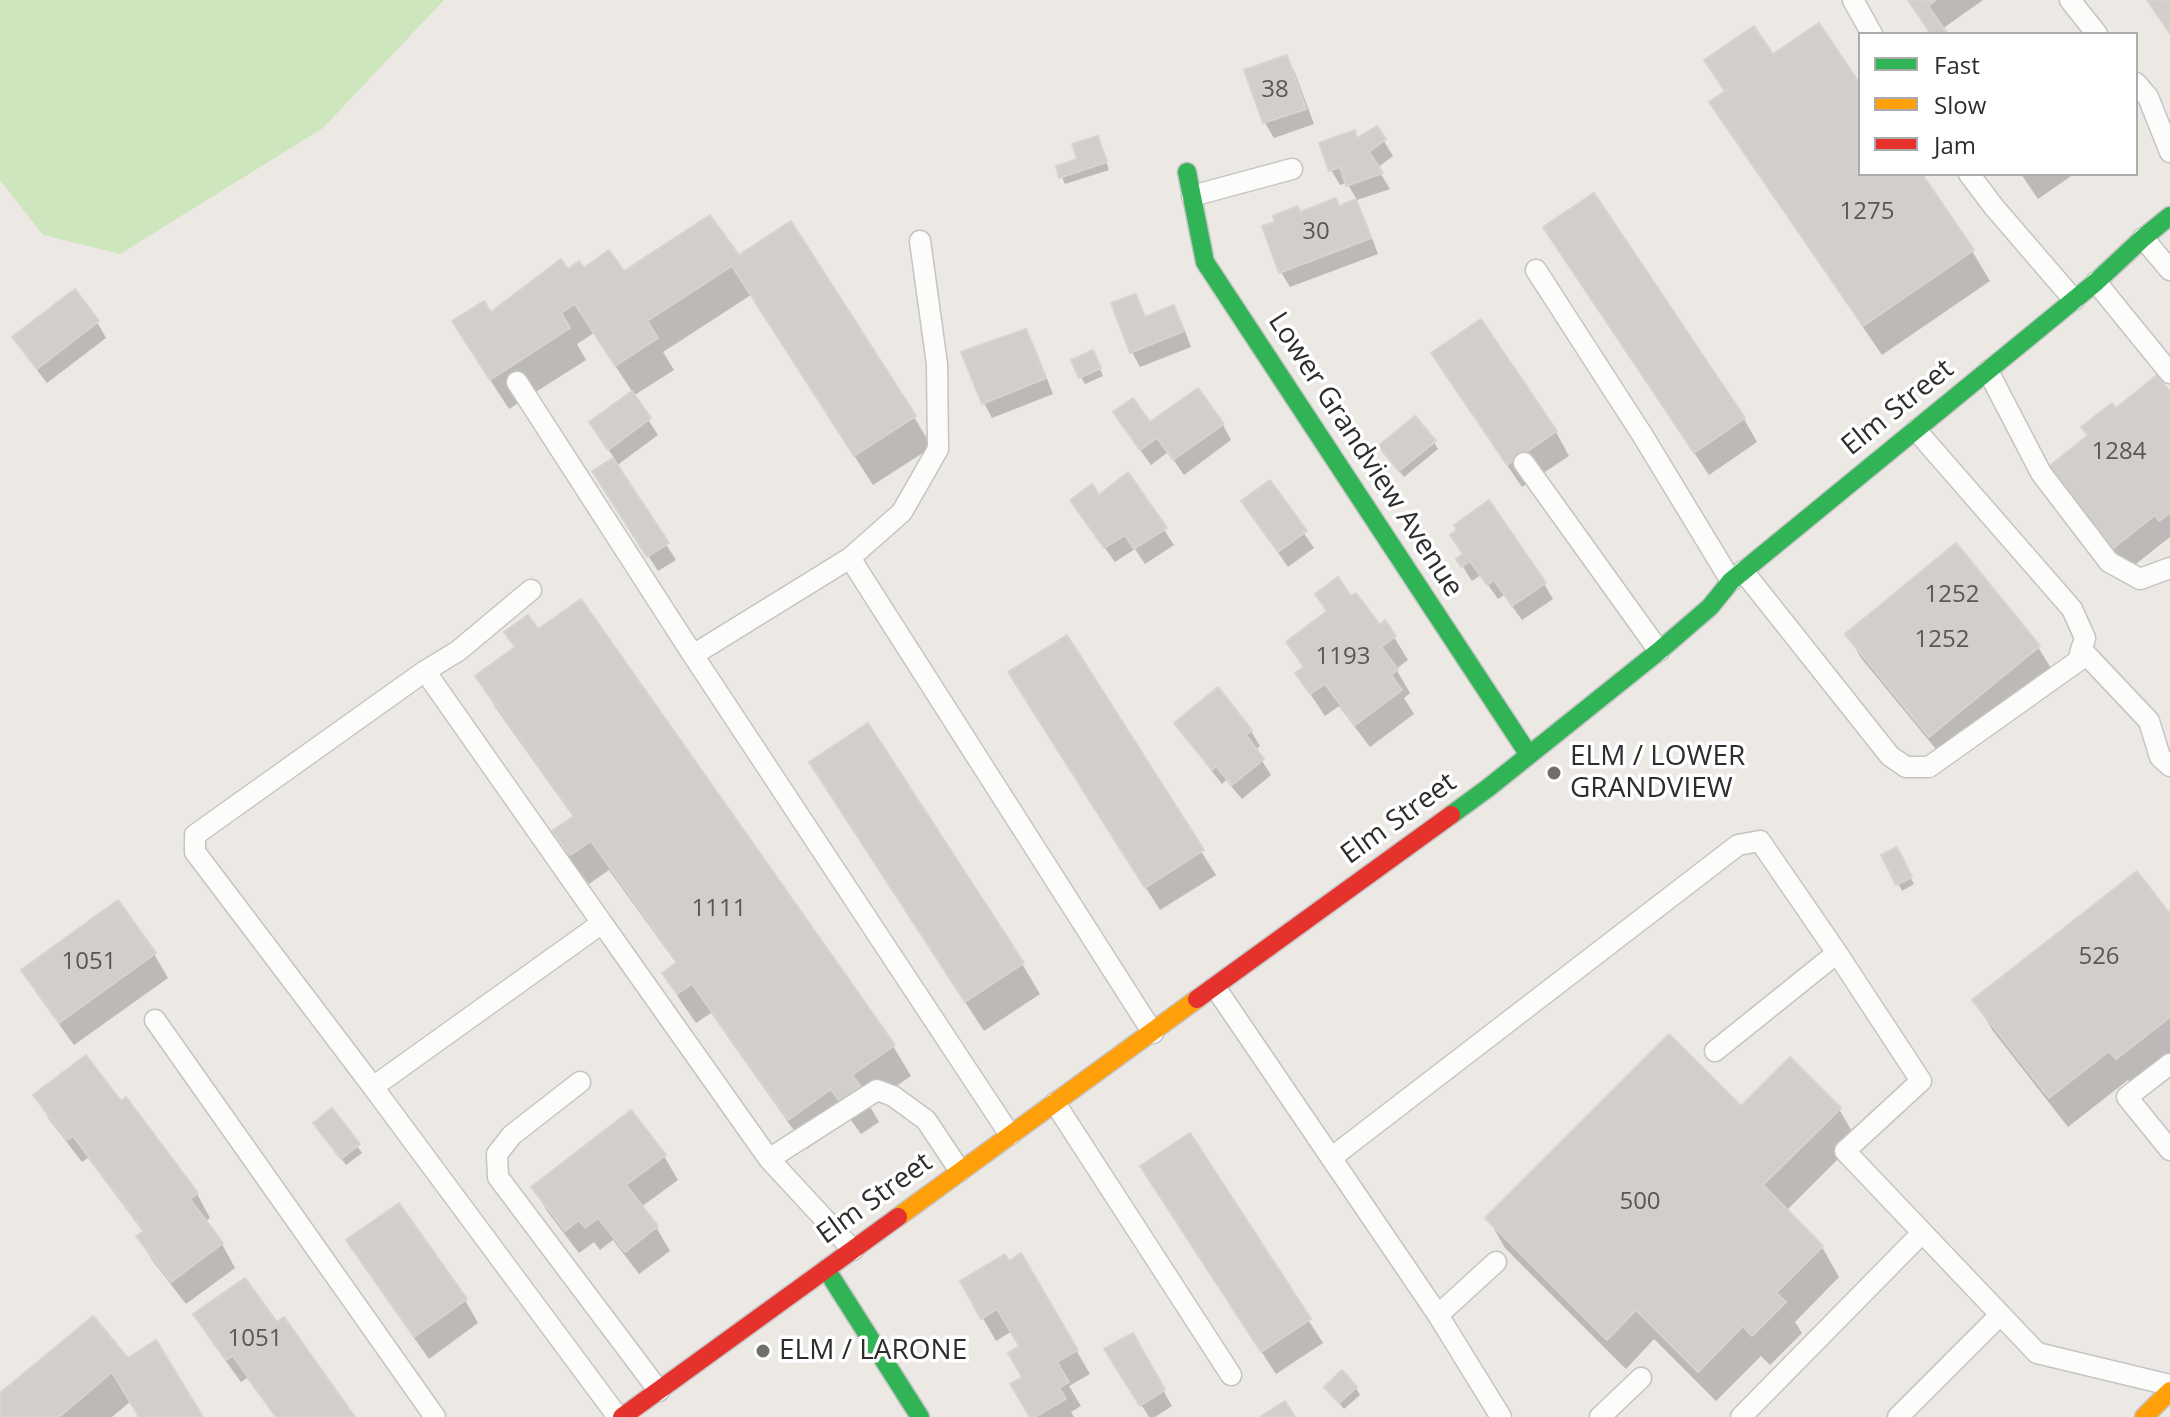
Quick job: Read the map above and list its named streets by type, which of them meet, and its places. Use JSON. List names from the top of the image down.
{
  "streets": {
    "main road": ["Elm Street", "Lower Grandview Avenue"]
  },
  "crossings": [
    ["Elm Street", "Lower Grandview Avenue"]
  ],
  "places": ["ELM / LOWER GRANDVIEW", "ELM / LARONE"],
  "house_numbers": [
    "38",
    "1275",
    "30",
    "1284",
    "1252",
    "1252",
    "1193",
    "1111",
    "526",
    "1051",
    "500",
    "1051"
  ],
  "legend": ["Fast", "Slow", "Jam"]
}
